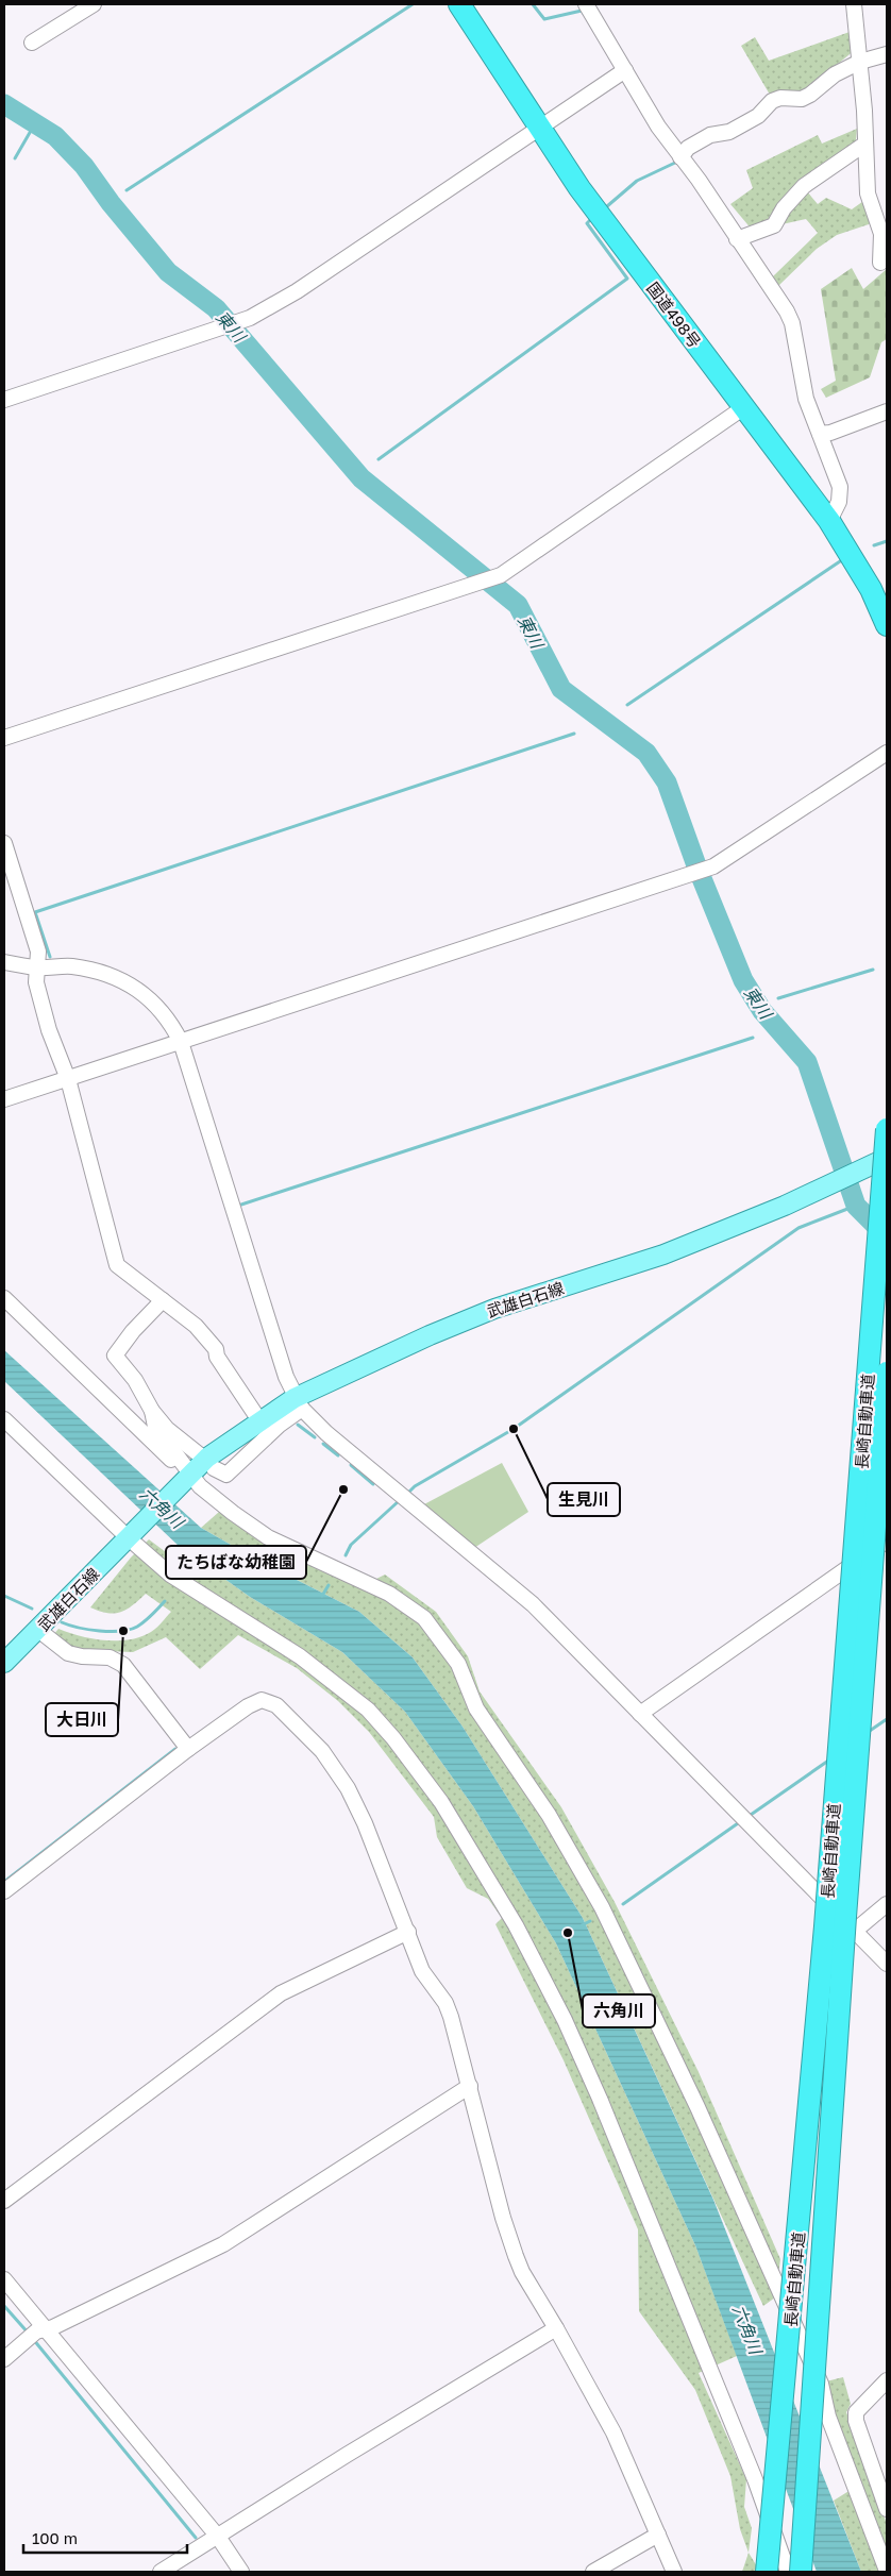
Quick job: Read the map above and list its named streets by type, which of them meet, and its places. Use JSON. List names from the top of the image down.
{
  "streets": {
    "highway": ["国道498号", "長崎自動車道"],
    "main road": ["武雄白石線"]
  },
  "water": ["東川", "六角川"],
  "places": [
    "生見川",
    "たちばな幼稚園",
    "大日川",
    "六角川"
  ],
  "scale_bar": "100 m"
}
